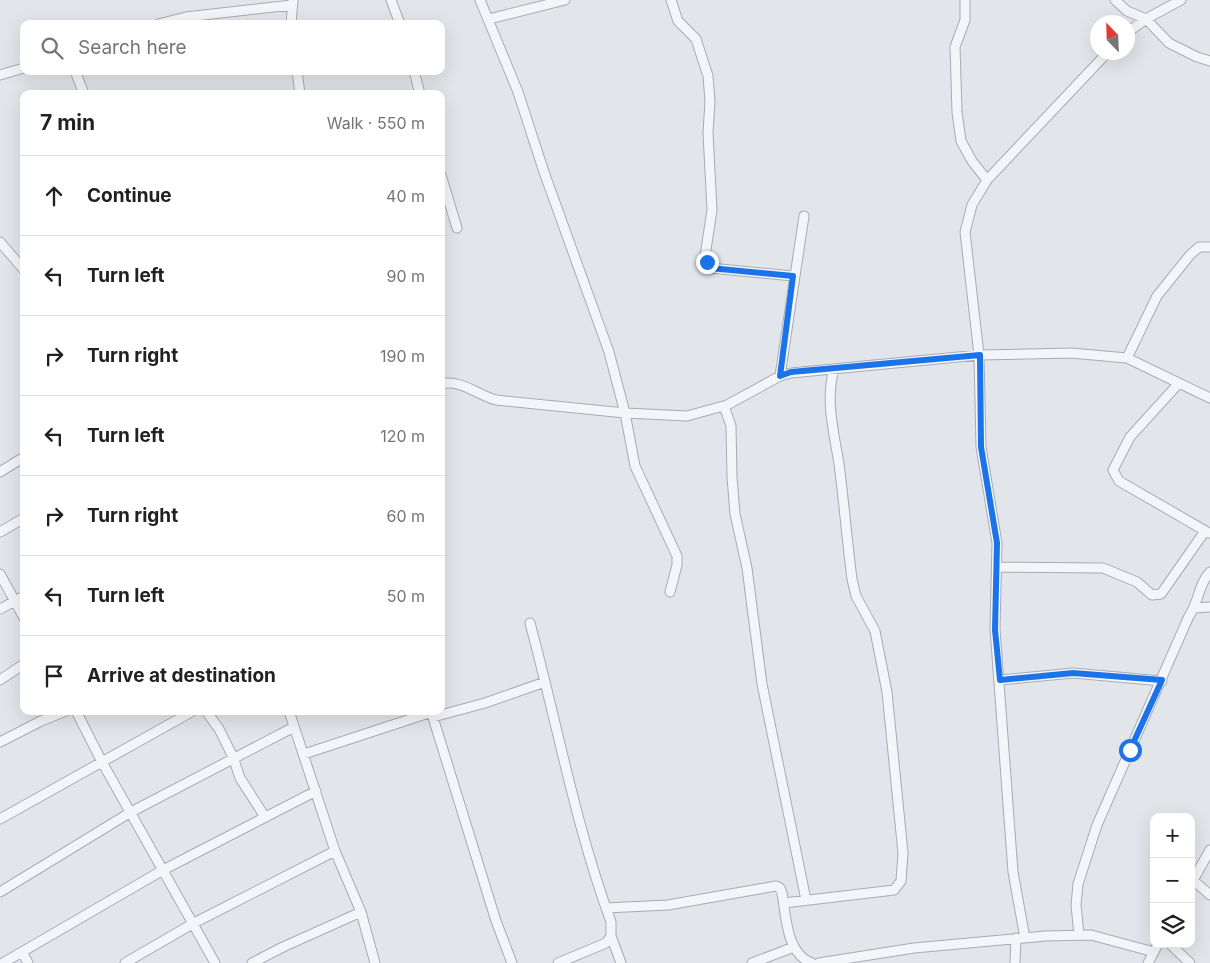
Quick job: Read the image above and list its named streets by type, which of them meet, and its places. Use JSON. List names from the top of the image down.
{
  "north": "top left",
  "page": {
    "search": "Search here",
    "heading": ["7 min", "Walk · 550 m"],
    "list": [
      ["Continue", "40 m"],
      ["Turn left", "90 m"],
      ["Turn right", "190 m"],
      ["Turn left", "120 m"],
      ["Turn right", "60 m"],
      ["Turn left", "50 m"],
      "Arrive at destination"
    ],
    "map_buttons": ["+", "−"]
  }
}
